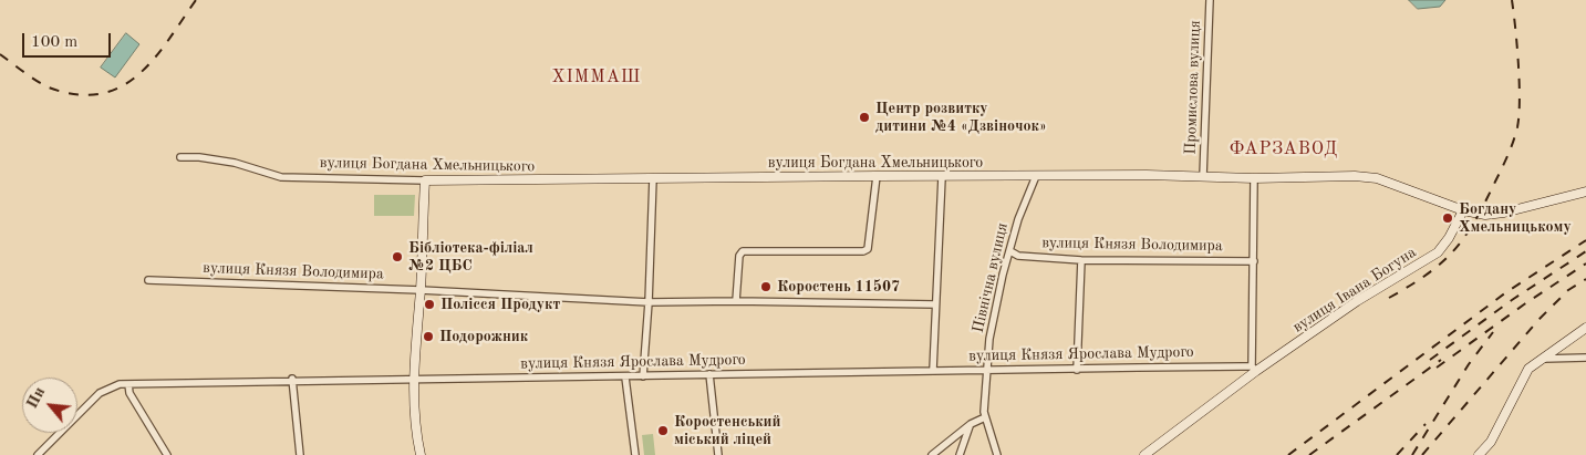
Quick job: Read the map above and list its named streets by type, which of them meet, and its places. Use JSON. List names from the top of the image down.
{
  "streets": {
    "street": [
      "Промислова вулиця",
      "вулиця Богдана Хмельницького",
      "вулиця Князя Володимира",
      "Північна вулиця",
      "вулиця Івана Богуна",
      "вулиця Князя Ярослава Мудрого"
    ]
  },
  "crossings": [
    ["Промислова вулиця", "вулиця Богдана Хмельницького"],
    ["вулиця Богдана Хмельницького", "Північна вулиця"],
    ["вулиця Богдана Хмельницького", "вулиця Івана Богуна"],
    ["вулиця Князя Володимира", "Північна вулиця"],
    ["Північна вулиця", "вулиця Князя Ярослава Мудрого"],
    ["вулиця Івана Богуна", "вулиця Князя Ярослава Мудрого"]
  ],
  "districts": ["ХІММАШ", "ФАРЗАВОД"],
  "places": [
    "Центр розвитку дитини №4 «Дзвіночок»",
    "Богдану Хмельницькому",
    "Бібліотека-філіал №2 ЦБС",
    "Коростень 11507",
    "Полісся Продукт",
    "Подорожник",
    "Коростенський міський ліцей"
  ],
  "scale_bar": "100 m",
  "north": "top left"
}
